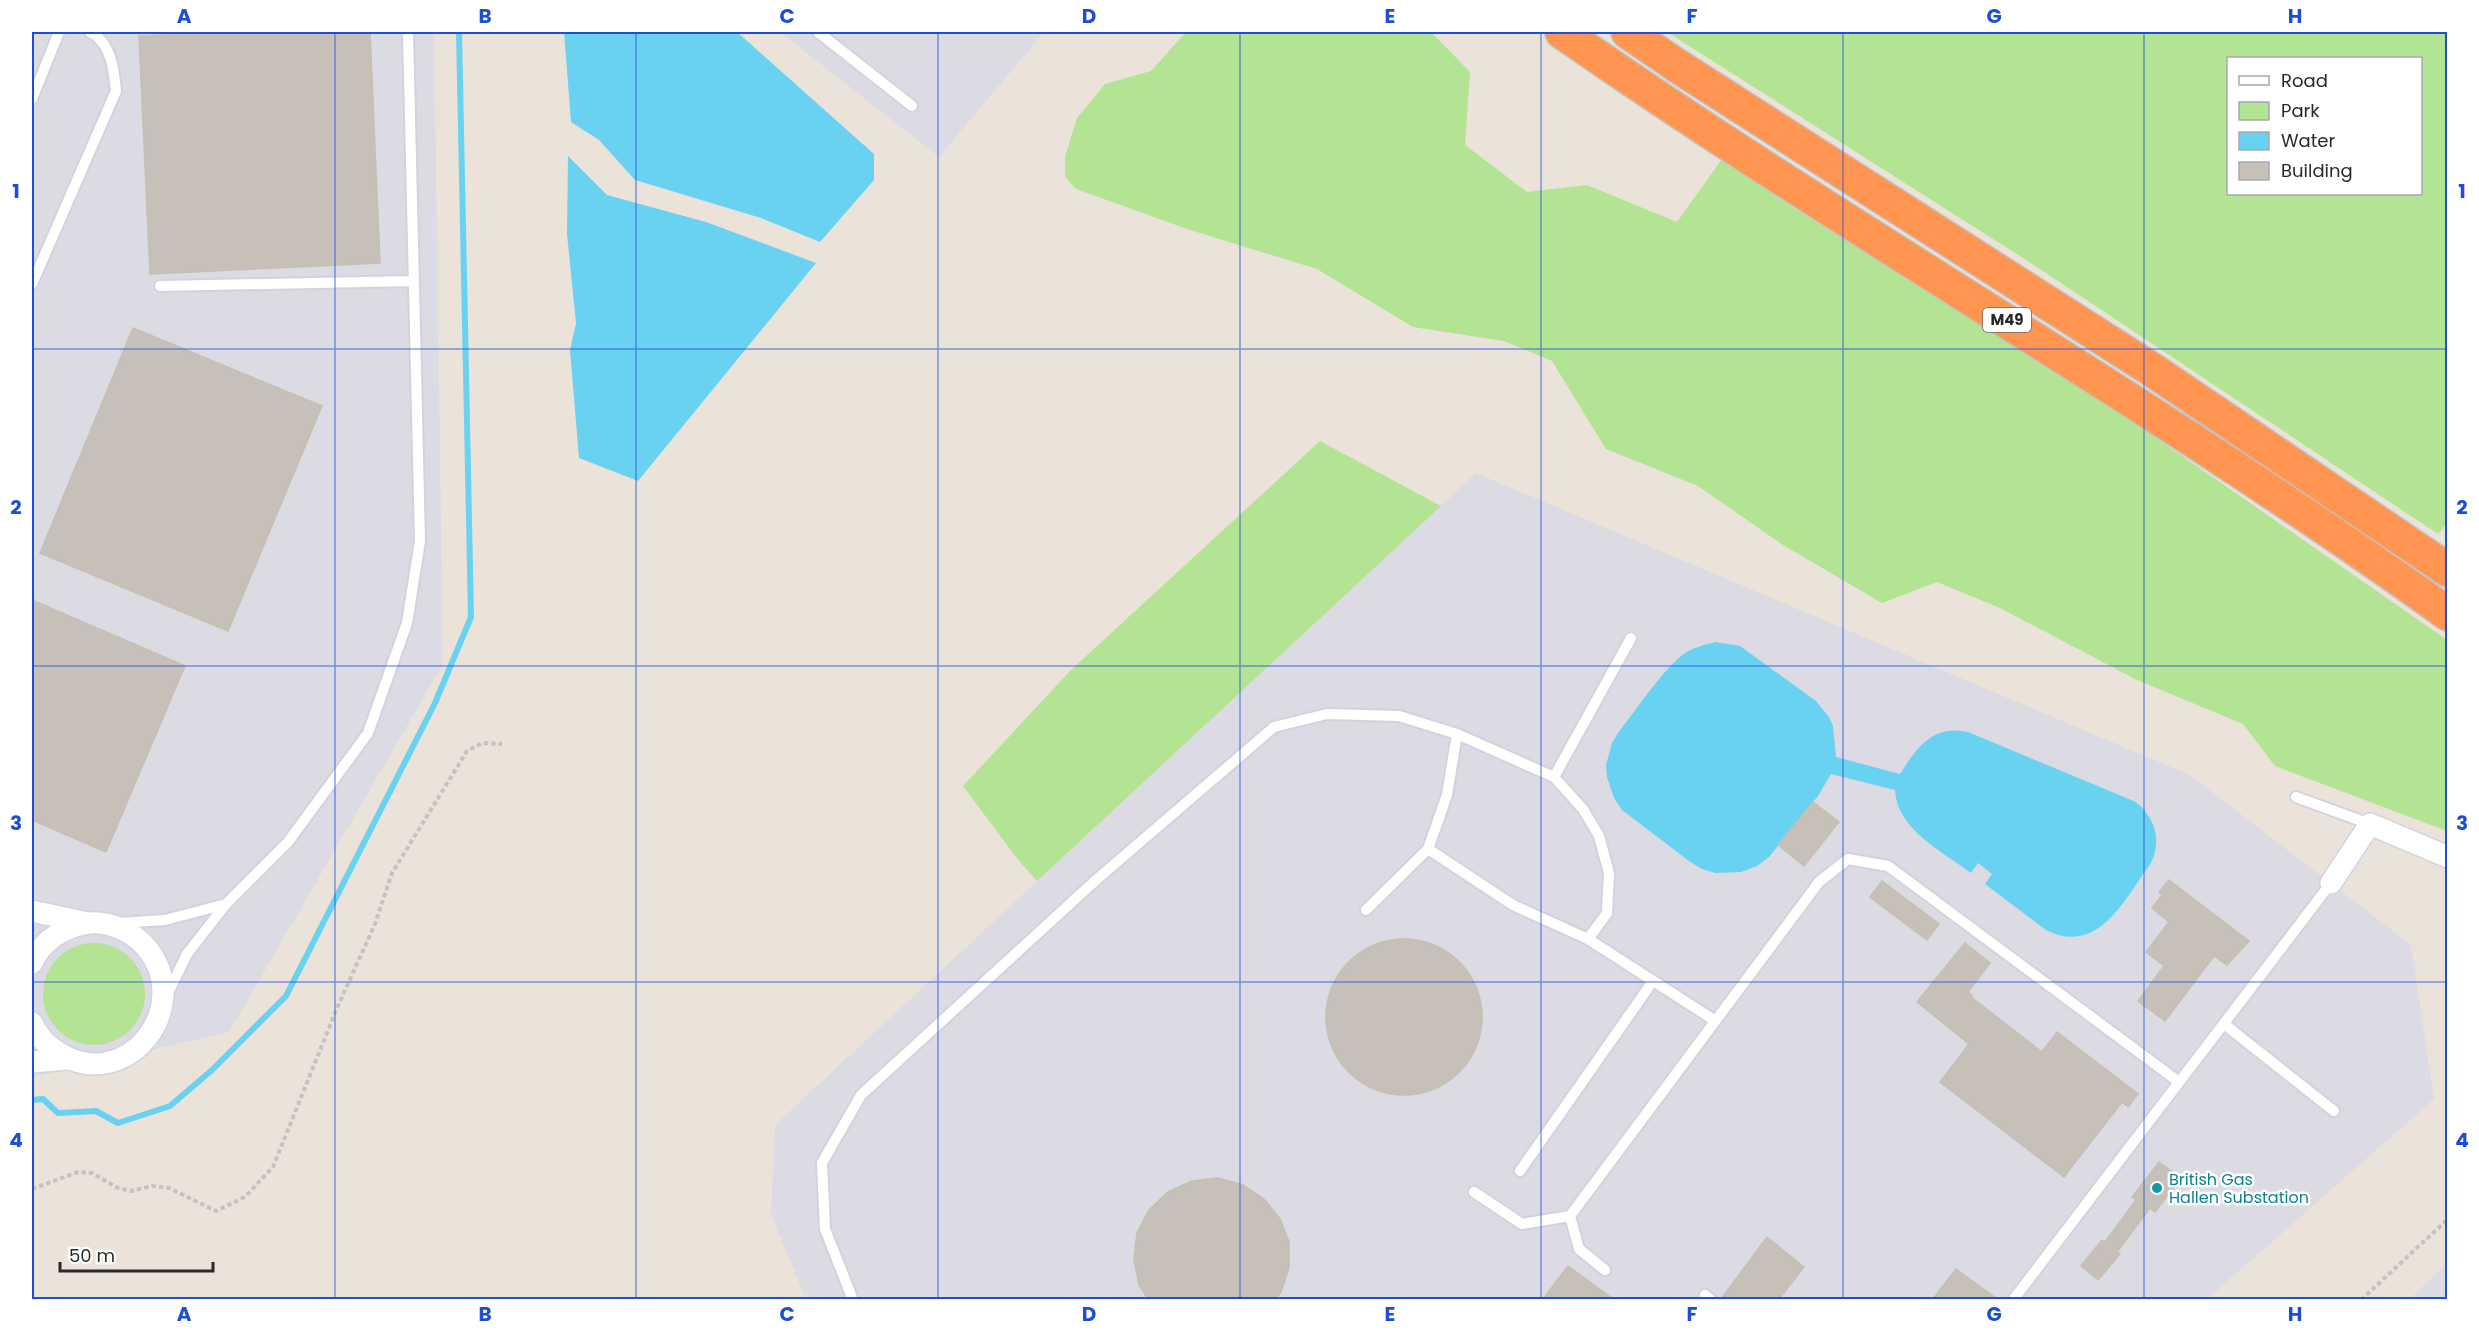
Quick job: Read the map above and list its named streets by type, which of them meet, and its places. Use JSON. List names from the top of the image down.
{
  "streets": {
    "highway": ["M49"]
  },
  "places": ["British Gas Hallen Substation"],
  "legend": [
    "Road",
    "Park",
    "Water",
    "Building"
  ],
  "scale_bar": "50 m",
  "grid": {
    "columns": [
      "A",
      "B",
      "C",
      "D",
      "E",
      "F",
      "G",
      "H"
    ],
    "rows": [
      "1",
      "2",
      "3",
      "4"
    ]
  }
}
